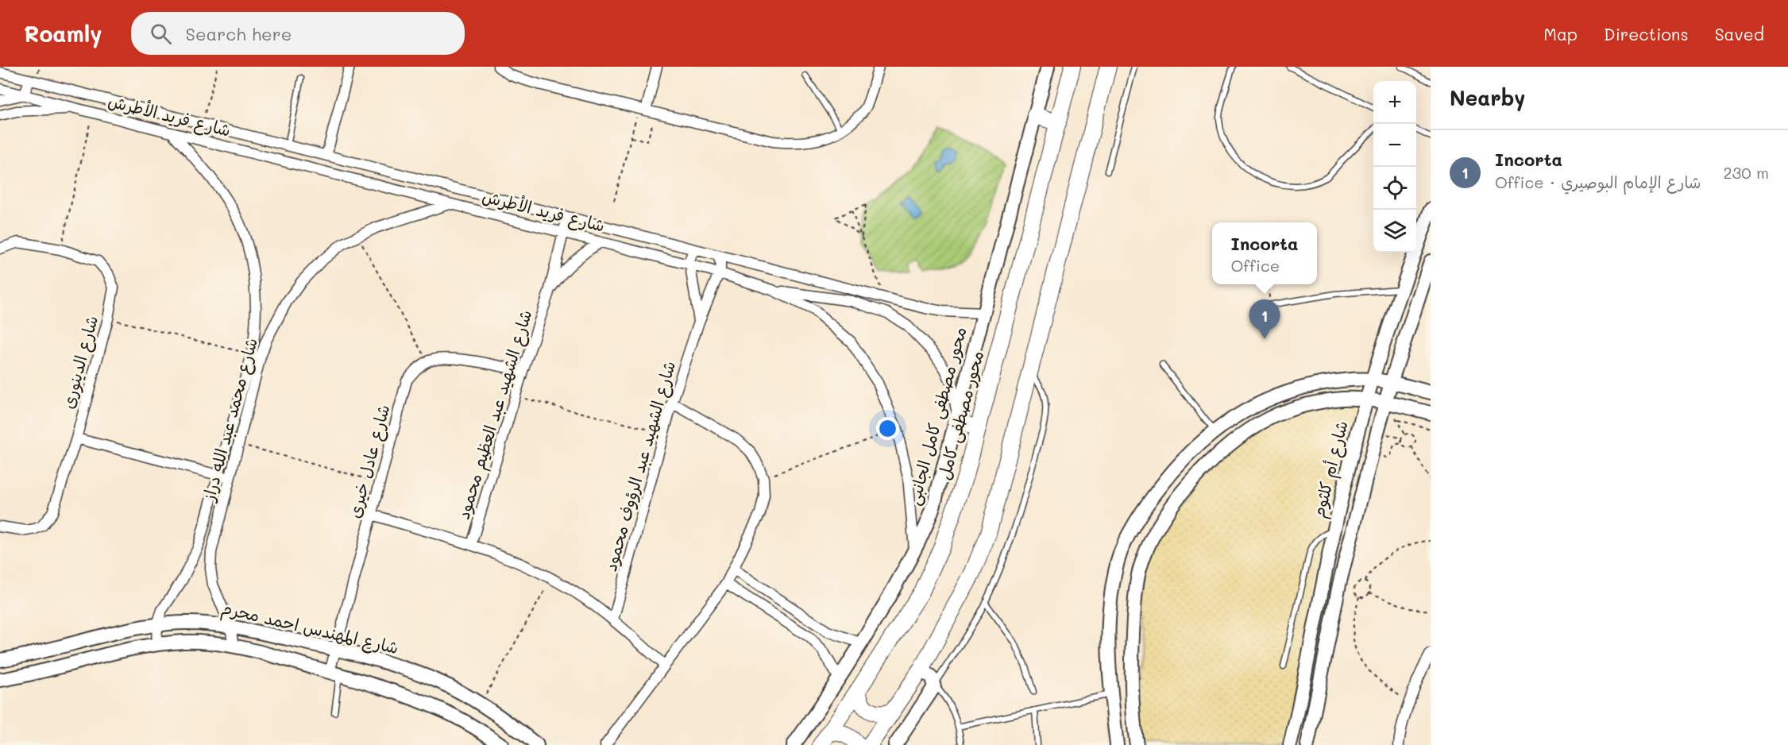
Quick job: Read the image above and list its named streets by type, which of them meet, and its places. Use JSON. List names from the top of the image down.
{
  "streets": {
    "main road": ["محور مصطفى كامل"],
    "street": [
      "شارع فريد الأطرش",
      "شارع الدينورى",
      "شارع الشهيد عبد العظيم محمود",
      "محور مصطفى كامل الجانبى",
      "شارع محمد عبد الله دراز",
      "شارع عادل خيرى",
      "شارع الشهيد عبد الرؤوف محمود",
      "شارع أم كلثوم",
      "شارع المهندس احمد محرم"
    ]
  },
  "crossings": [
    ["شارع فريد الأطرش", "شارع الشهيد عبد العظيم محمود"],
    ["شارع فريد الأطرش", "محور مصطفى كامل الجانبى"],
    ["شارع فريد الأطرش", "شارع محمد عبد الله دراز"],
    ["شارع فريد الأطرش", "شارع الشهيد عبد الرؤوف محمود"],
    ["شارع محمد عبد الله دراز", "شارع المهندس احمد محرم"],
    ["شارع عادل خيرى", "شارع المهندس احمد محرم"]
  ],
  "page": {
    "header": "Roamly",
    "search": "Search here",
    "nav": ["Map", "Directions", "Saved"],
    "heading": "Nearby",
    "map_buttons": ["+", "−"],
    "list": [
      {
        "mark": "1",
        "name": "Incorta",
        "note": "Office · شارع الإمام البوصيري",
        "value": "230 m"
      }
    ],
    "popup": ["Incorta", "Office"],
    "pins": "1"
  }
}
